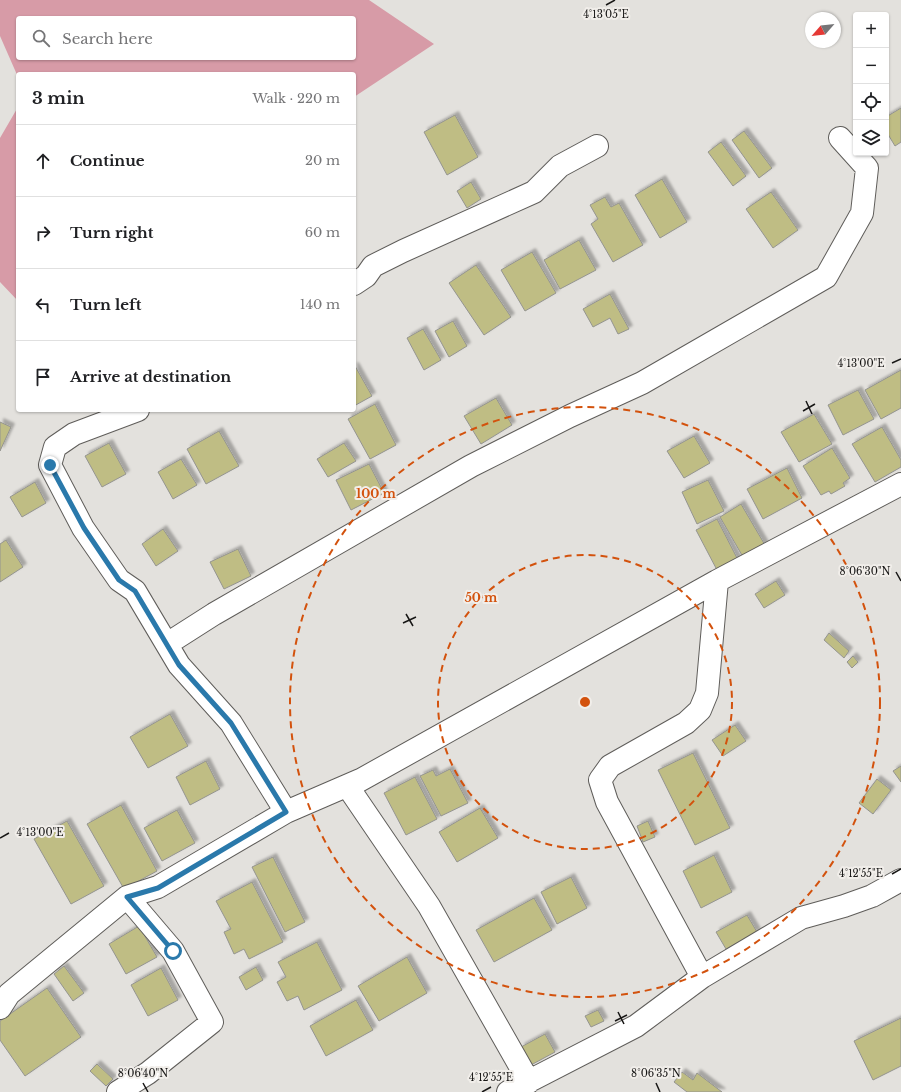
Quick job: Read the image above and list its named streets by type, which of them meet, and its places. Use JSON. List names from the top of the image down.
{
  "north": "bottom left",
  "page": {
    "map_buttons": ["+", "−"],
    "search": "Search here",
    "heading": ["3 min", "Walk · 220 m"],
    "list": [
      ["Continue", "20 m"],
      ["Turn right", "60 m"],
      ["Turn left", "140 m"],
      "Arrive at destination"
    ]
  },
  "coordinates": [
    "4°13'05\"E",
    "4°13'00\"E",
    "8°06'30\"N",
    "4°12'55\"E",
    "8°06'40\"N",
    "8°06'35\"N"
  ],
  "rings": ["100 m", "50 m"]
}
